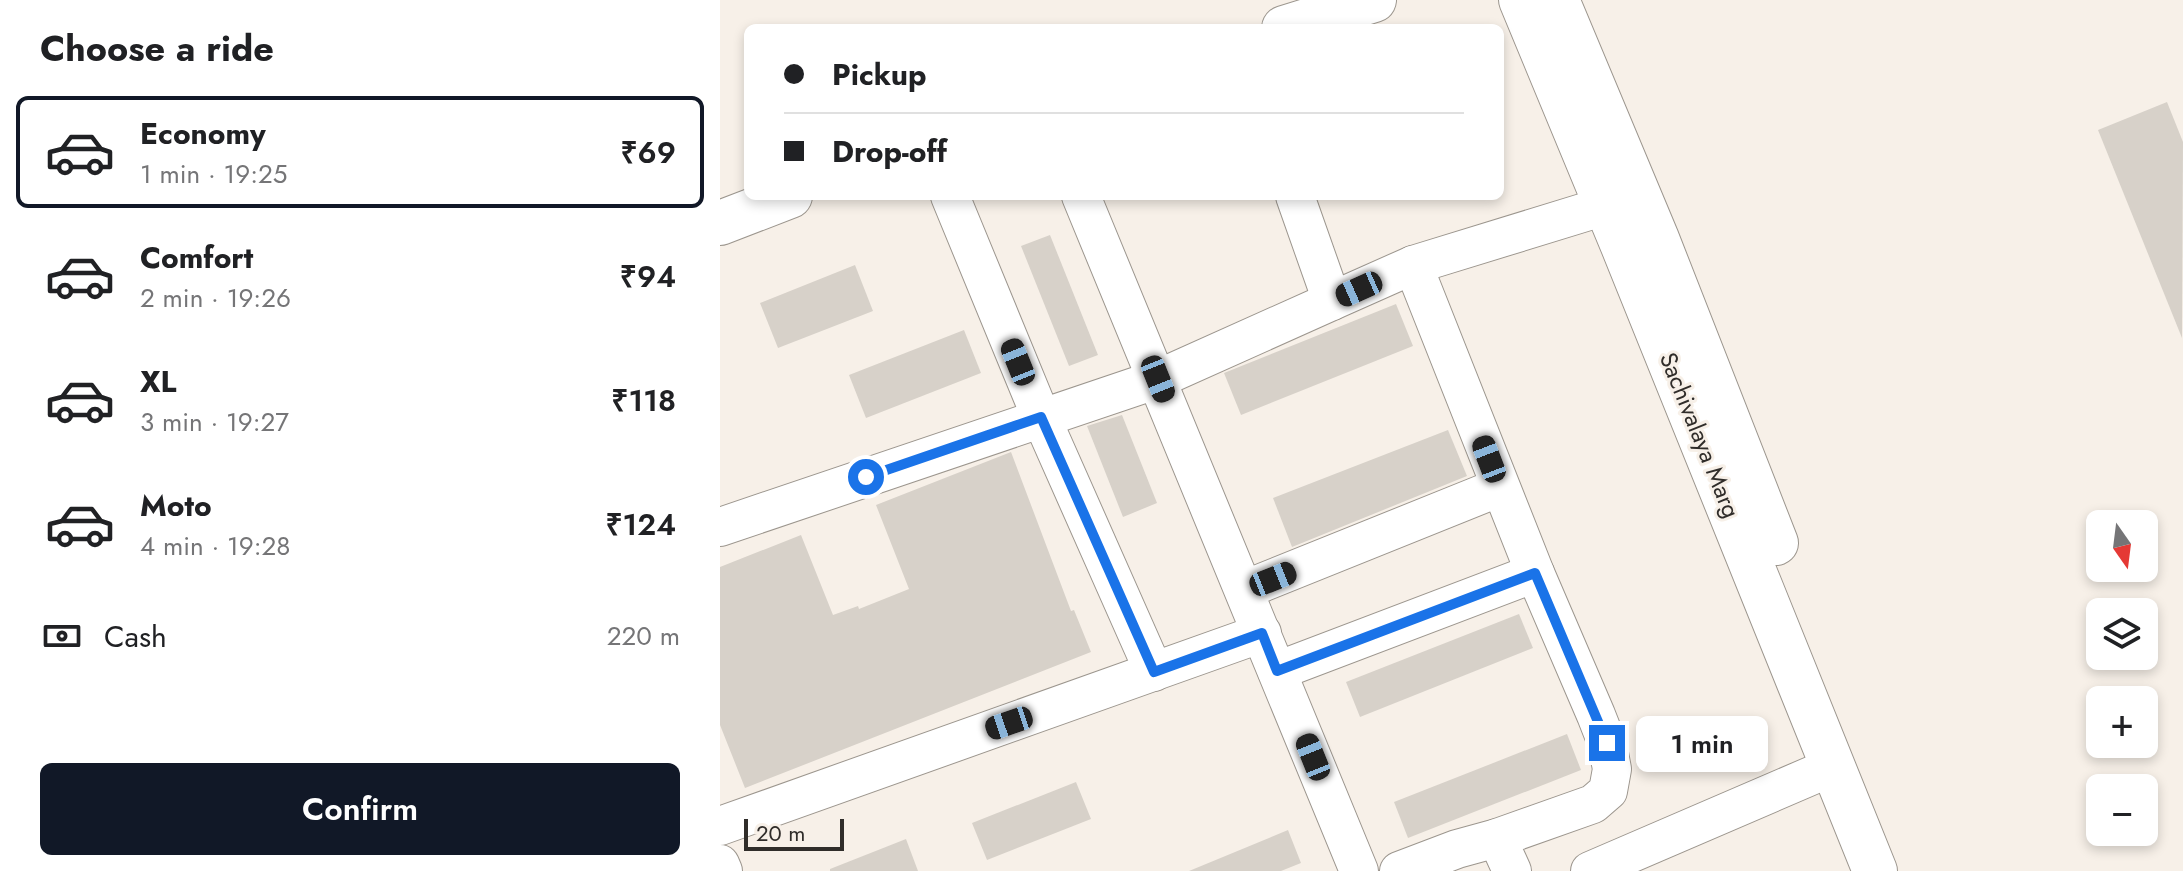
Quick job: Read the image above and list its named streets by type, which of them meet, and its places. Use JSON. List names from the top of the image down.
{
  "streets": {
    "main road": ["Sachivalaya Marg"]
  },
  "scale_bar": "20 m",
  "north": "bottom",
  "page": {
    "heading": "Choose a ride",
    "banner": ["Pickup", "Drop-off"],
    "list": [
      {
        "name": "Economy",
        "note": "1 min · 19:25",
        "value": "₹69"
      },
      {
        "name": "Comfort",
        "note": "2 min · 19:26",
        "value": "₹94"
      },
      {
        "name": "XL",
        "note": "3 min · 19:27",
        "value": "₹118"
      },
      {
        "name": "Moto",
        "note": "4 min · 19:28",
        "value": "₹124"
      }
    ],
    "map_buttons": ["+", "−"],
    "pay": ["Cash", "220 m"],
    "bubble": "1 min",
    "buttons": "Confirm",
    "scale": "20 m"
  }
}
